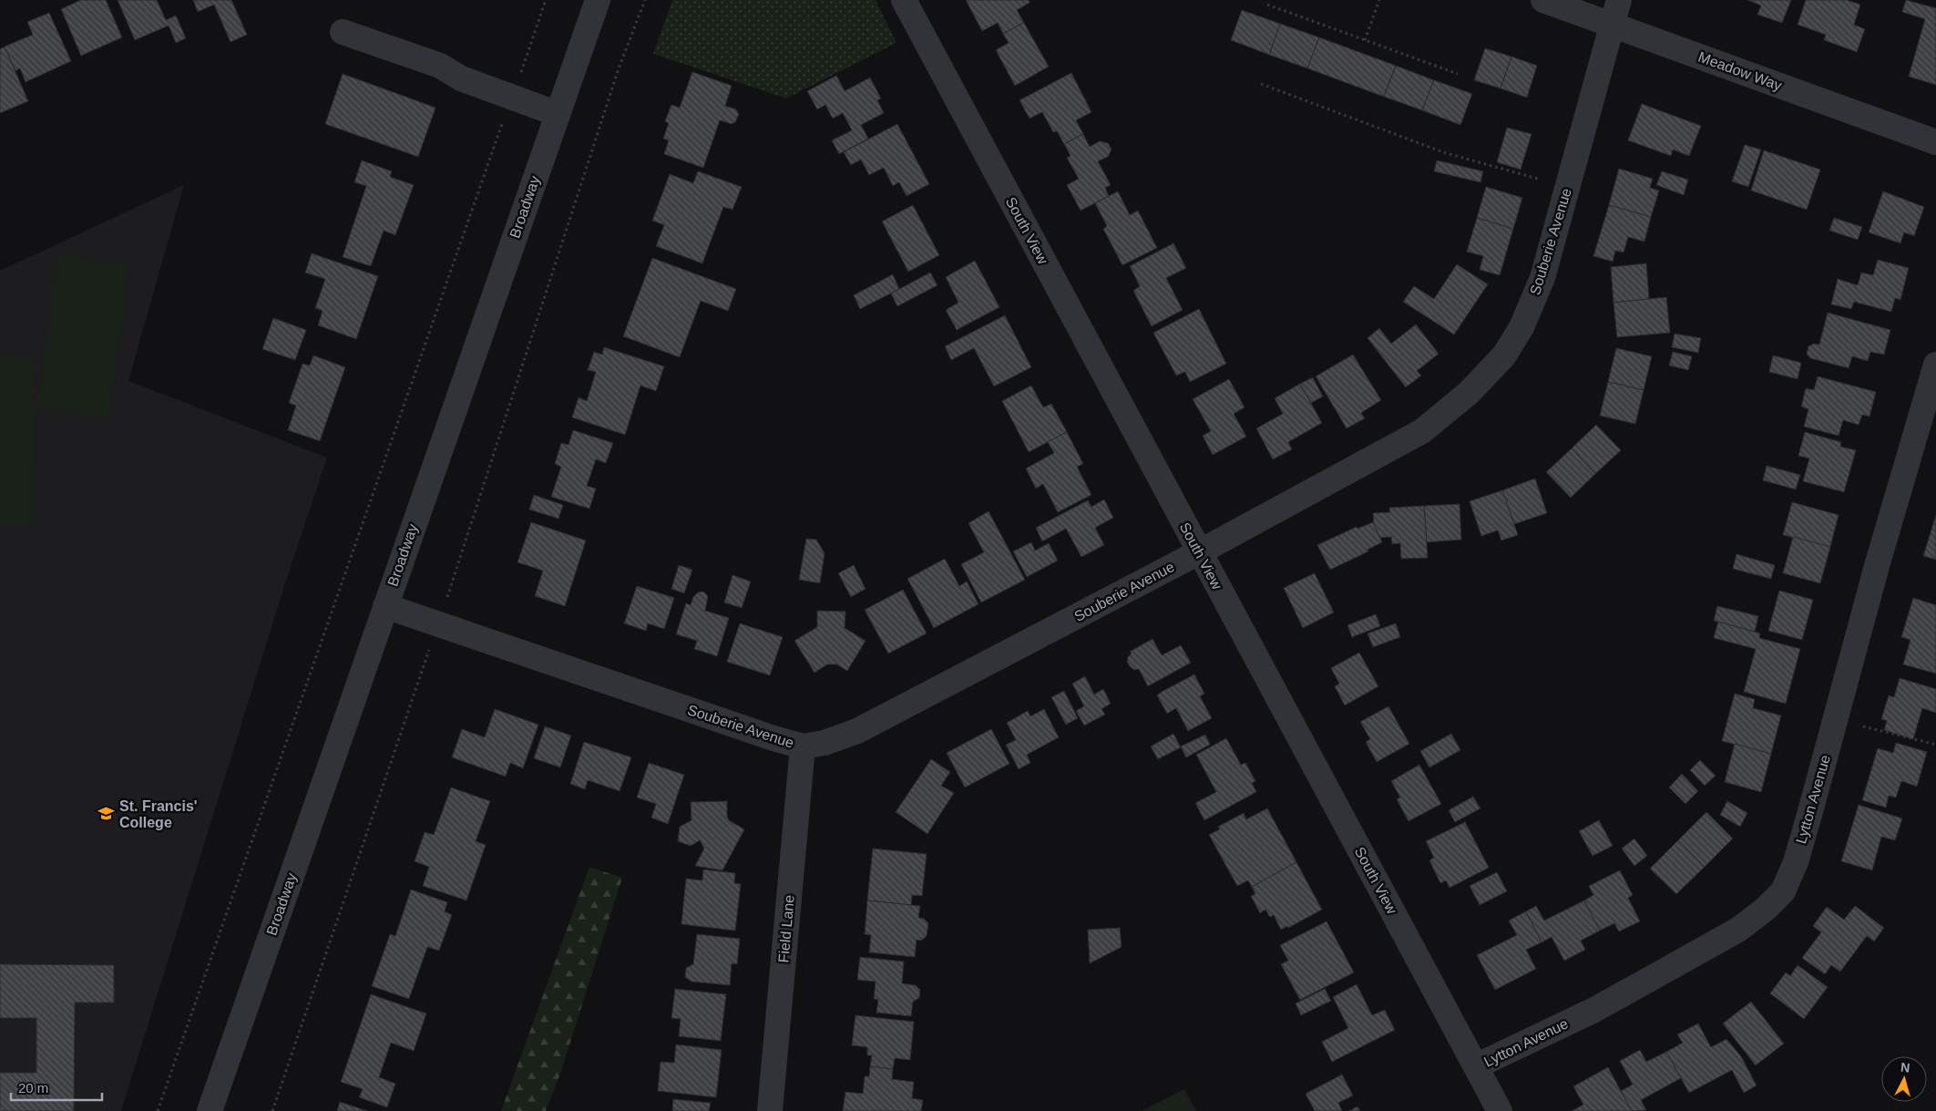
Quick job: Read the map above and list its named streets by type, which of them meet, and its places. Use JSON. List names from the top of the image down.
{
  "streets": {
    "street": [
      "Meadow Way",
      "Broadway",
      "South View",
      "Souberie Avenue",
      "Lytton Avenue",
      "Field Lane"
    ]
  },
  "crossings": [
    ["Meadow Way", "Souberie Avenue"],
    ["Broadway", "Souberie Avenue"],
    ["South View", "Souberie Avenue"],
    ["South View", "Lytton Avenue"],
    ["Souberie Avenue", "Field Lane"]
  ],
  "places": {
    "school or university": ["St. Francis' College"]
  },
  "scale_bar": "20 m",
  "north": "top"
}
